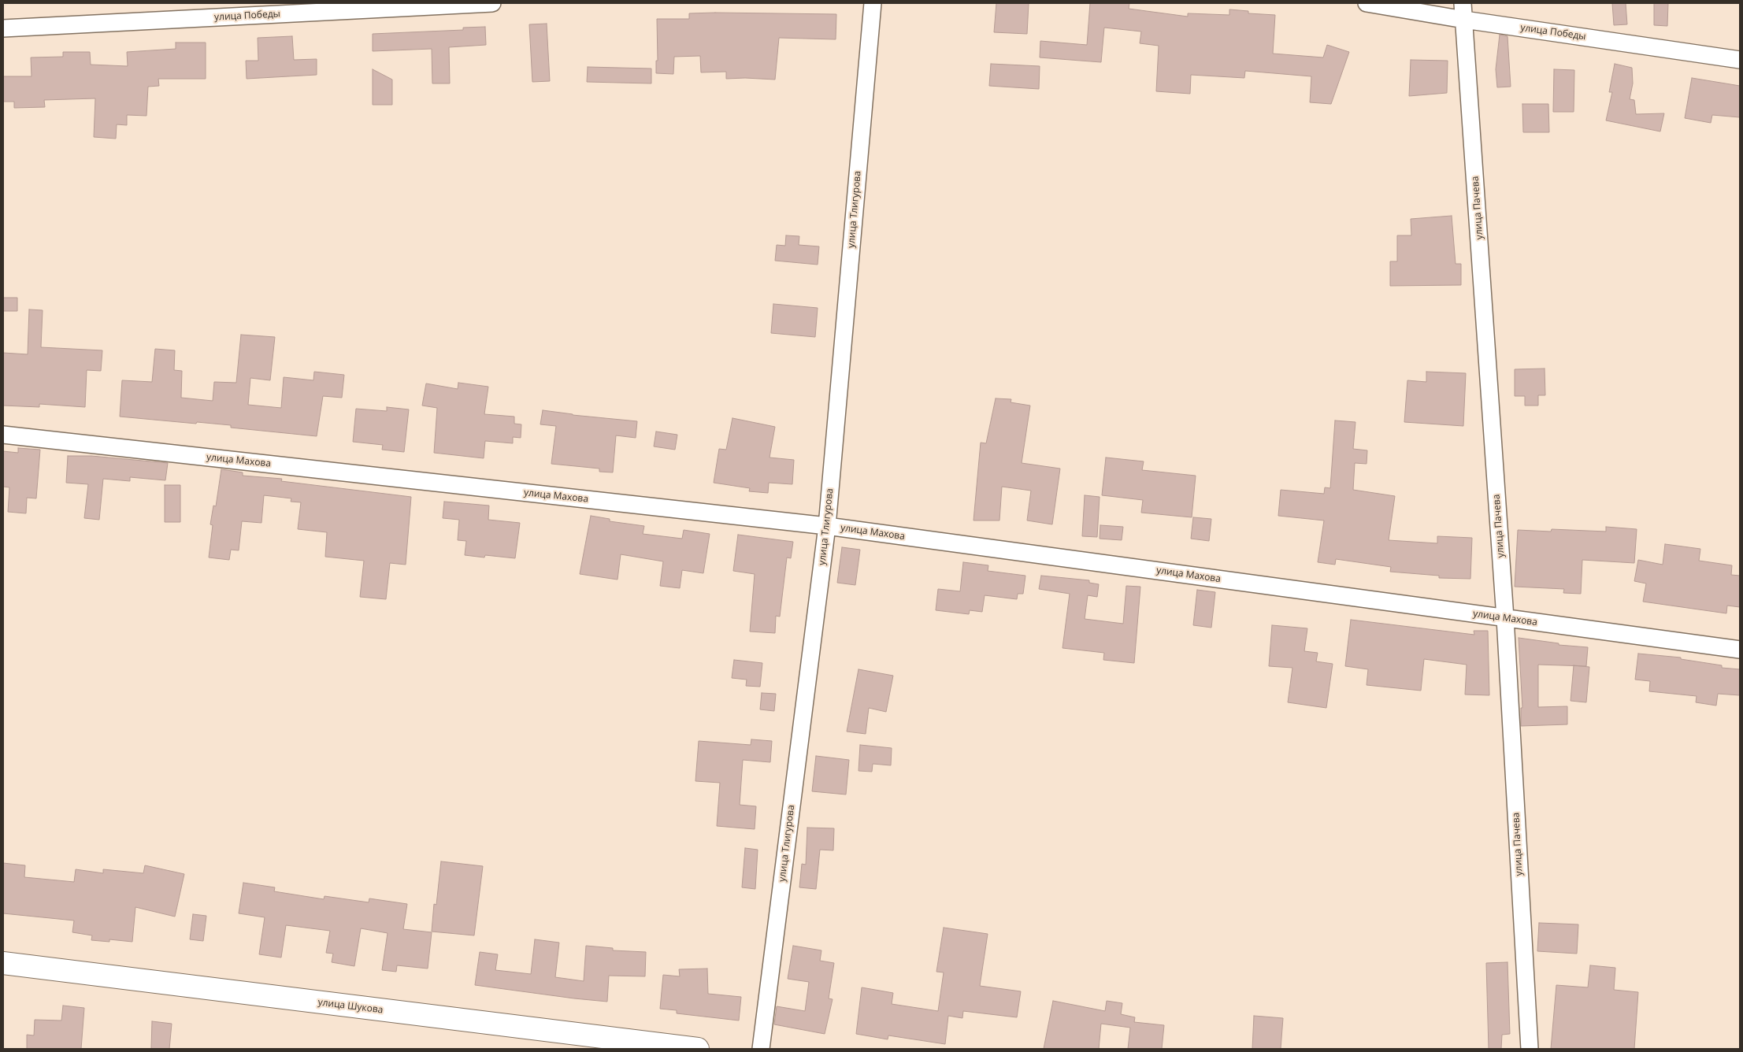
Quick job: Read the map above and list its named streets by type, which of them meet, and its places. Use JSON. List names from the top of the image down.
{
  "streets": {
    "main road": ["улица Шукова"],
    "street": [
      "улица Победы",
      "улица Пачева",
      "улица Тлигурова",
      "улица Махова"
    ]
  },
  "crossings": [
    ["улица Победы", "улица Пачева"],
    ["улица Пачева", "улица Махова"],
    ["улица Тлигурова", "улица Махова"]
  ]
}
